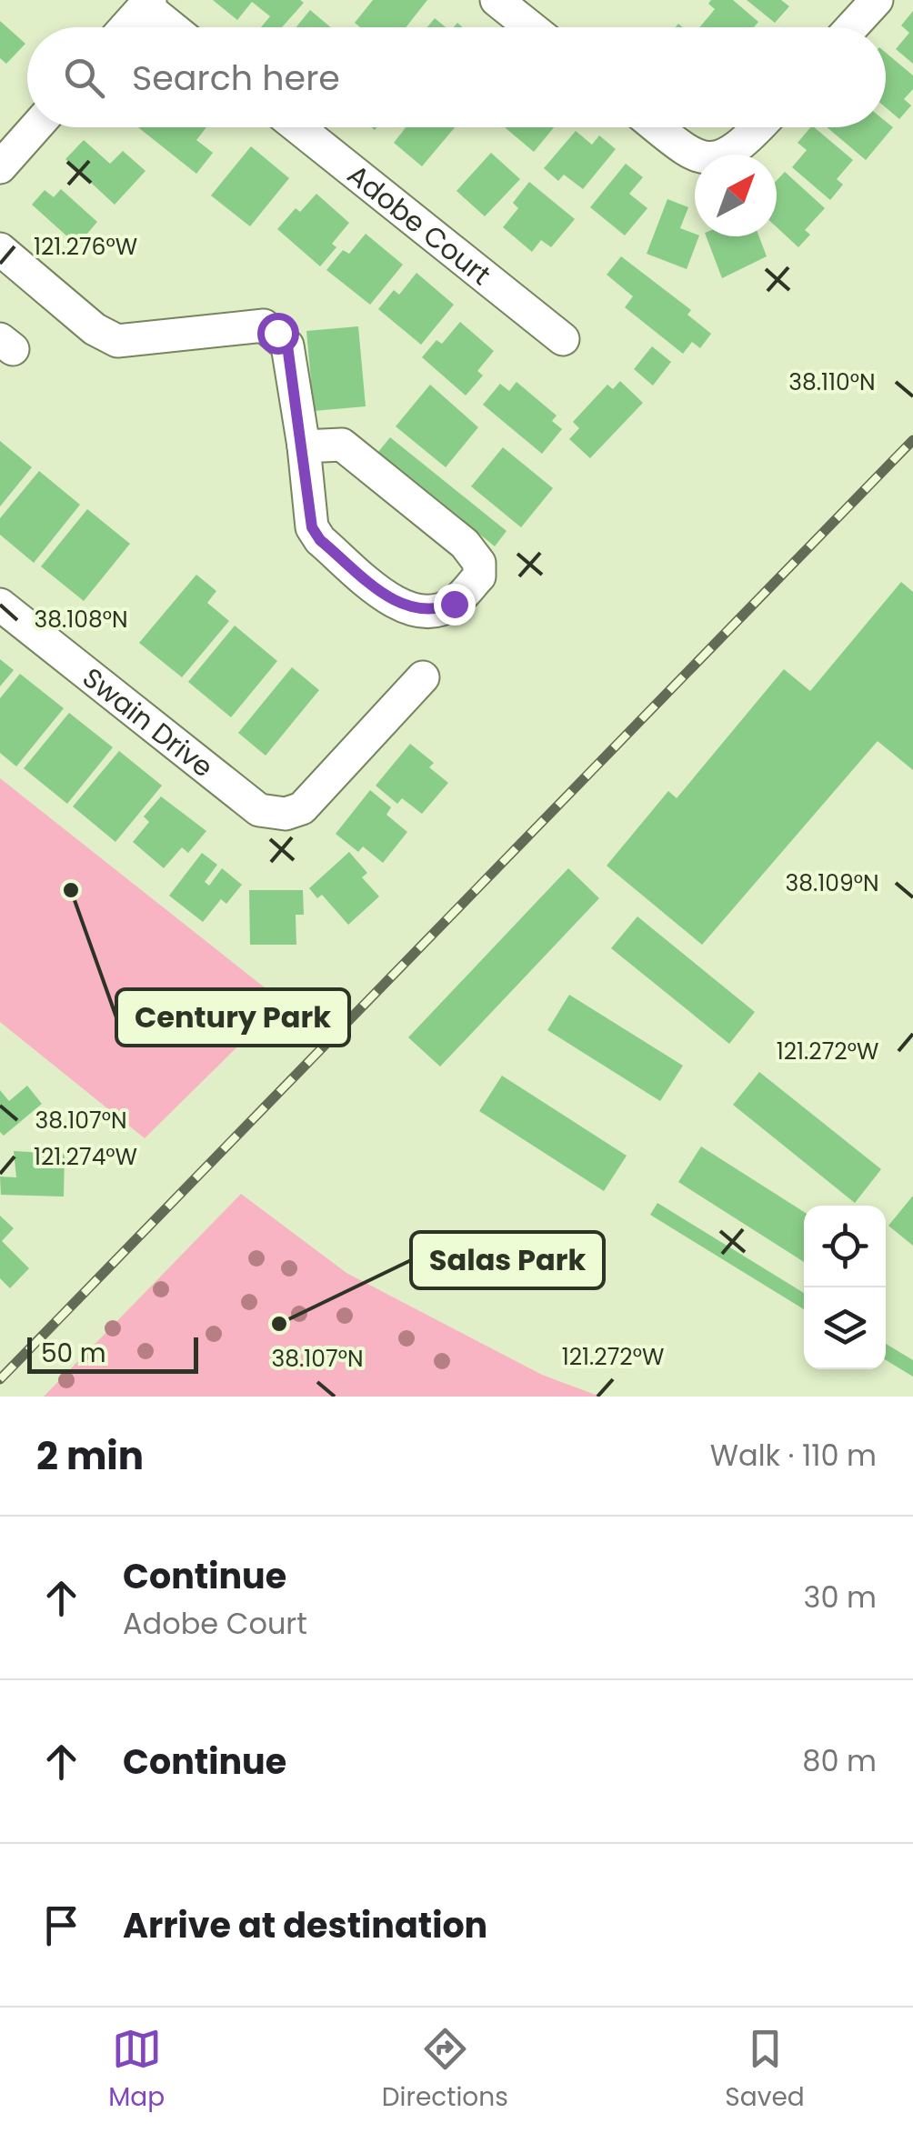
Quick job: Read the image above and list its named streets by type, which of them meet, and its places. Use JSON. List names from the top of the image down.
{
  "streets": {
    "street": ["Adobe Court", "Swain Drive"]
  },
  "places": ["Century Park", "Salas Park"],
  "scale_bar": "50 m",
  "north": "top right",
  "page": {
    "search": "Search here",
    "scale": "50 m",
    "heading": ["2 min", "Walk · 110 m"],
    "list": [
      ["Continue", "Adobe Court", "30 m"],
      ["Continue", "80 m"],
      "Arrive at destination"
    ],
    "nav": ["Map", "Directions", "Saved"]
  },
  "coordinates": [
    "121.276°W",
    "38.110°N",
    "38.108°N",
    "38.109°N",
    "121.272°W",
    "38.107°N",
    "121.274°W"
  ]
}
